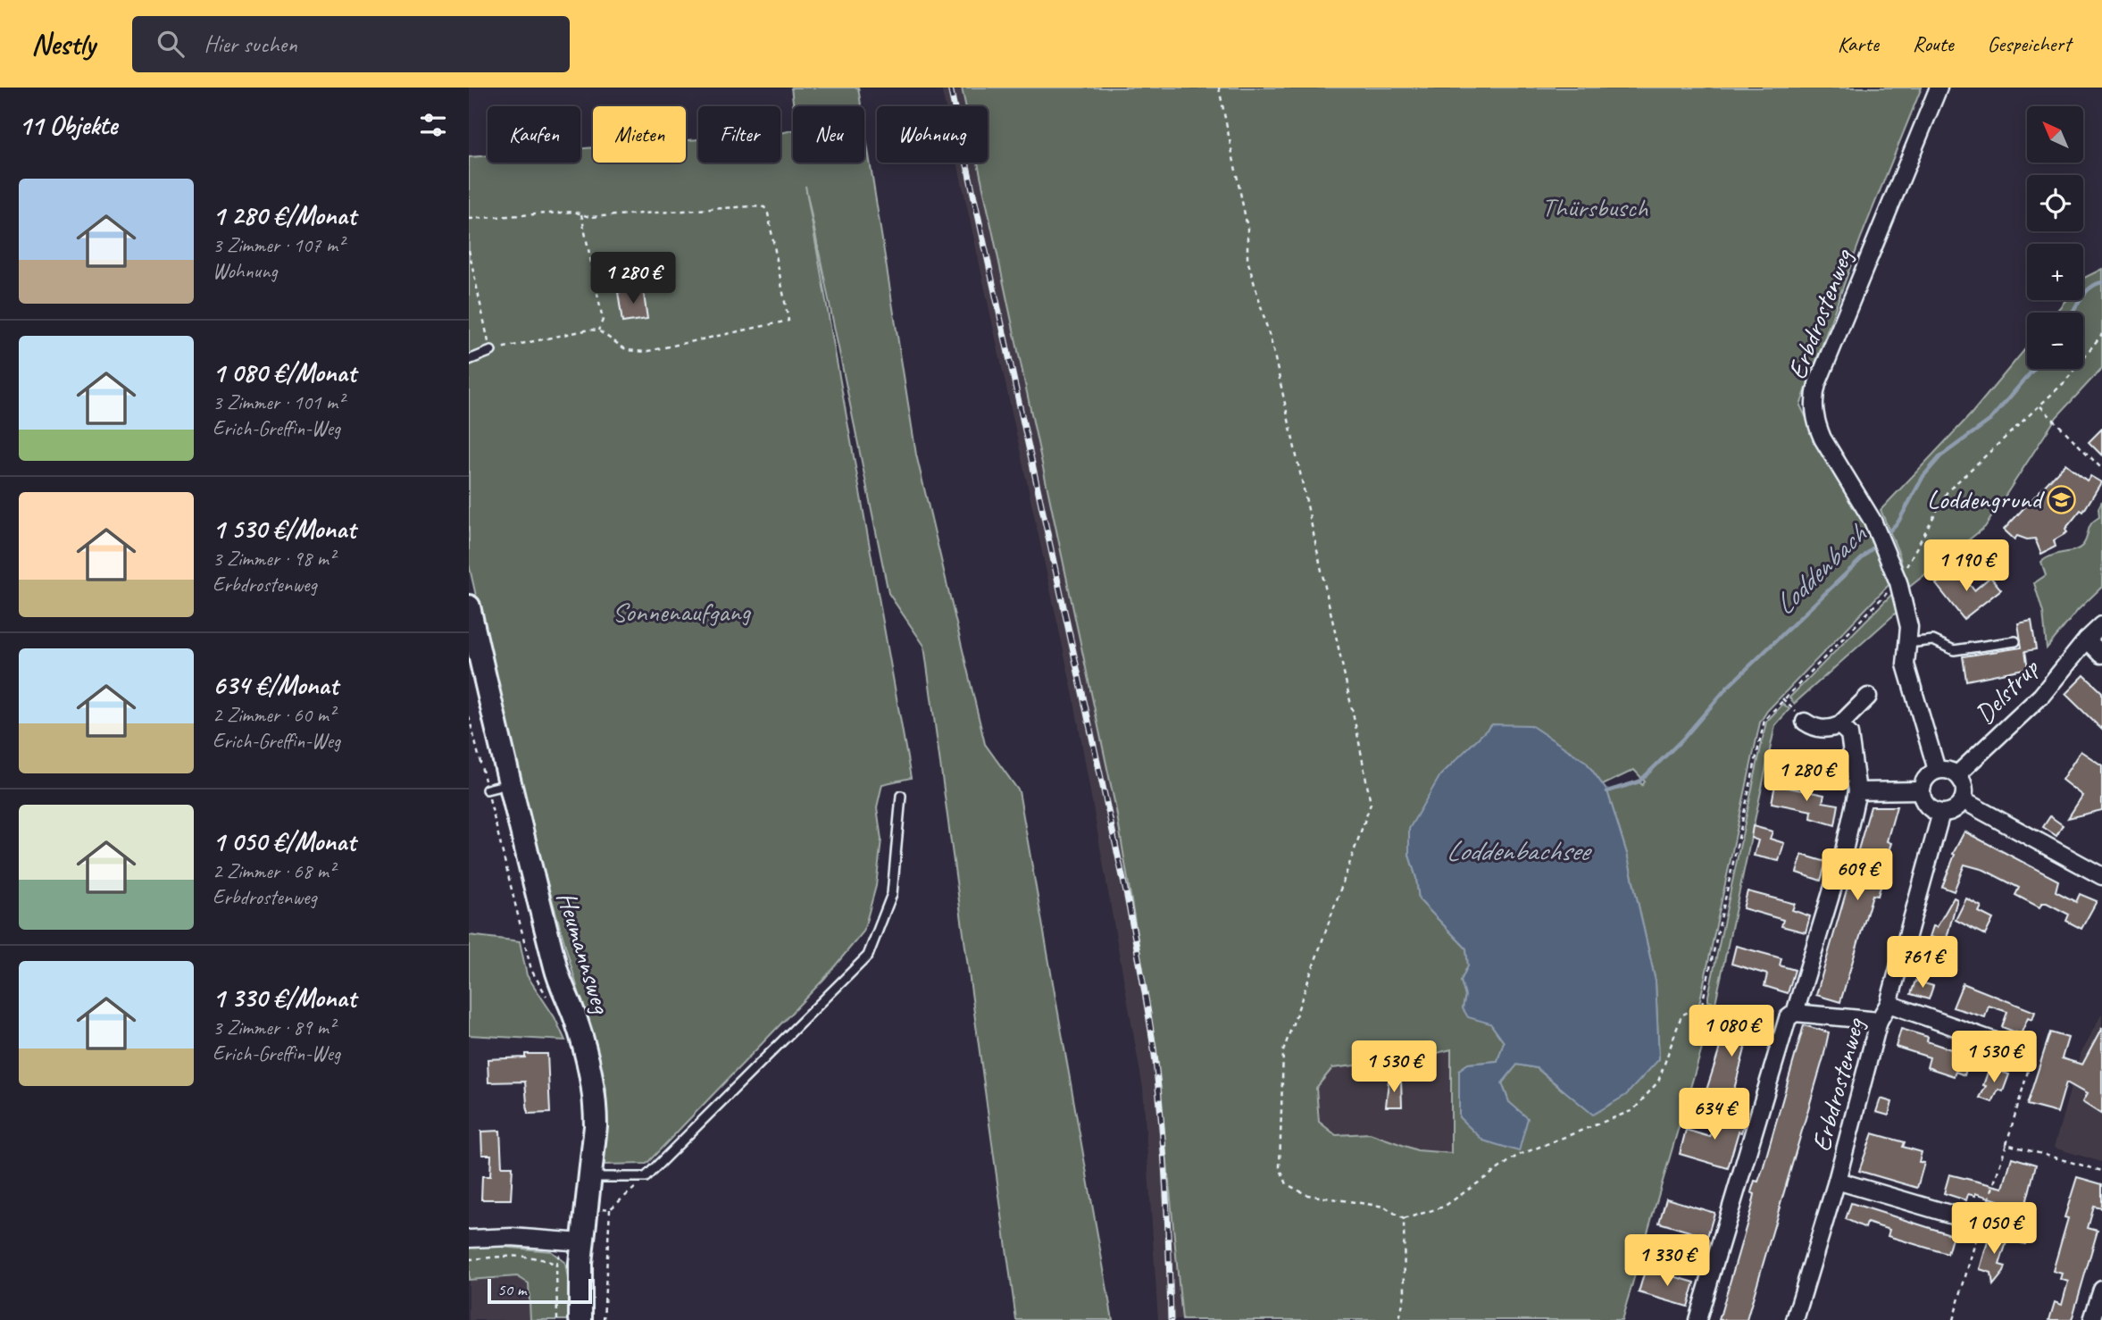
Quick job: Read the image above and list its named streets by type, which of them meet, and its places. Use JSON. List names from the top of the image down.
{
  "streets": {
    "street": ["Erbdrostenweg", "Delstrup", "Heumannsweg"]
  },
  "crossings": [
    ["Erbdrostenweg", "Delstrup"]
  ],
  "water": ["Loddenbach", "Loddenbachsee"],
  "parks": ["Thürsbusch", "Sonnenaufgang"],
  "places": {
    "school or university": ["Loddengrund"]
  },
  "scale_bar": "50 m",
  "north": "top left",
  "page": {
    "header": "Nestly",
    "search": "Hier suchen",
    "nav": ["Karte", "Route", "Gespeichert"],
    "heading": "11 Objekte",
    "map_buttons": ["+", "−"],
    "chip": [
      "Kaufen",
      "Mieten",
      "Filter",
      "Neu",
      "Wohnung"
    ],
    "list": [
      {
        "name": "1 280 €/Monat",
        "note": "3 Zimmer · 107 m² · Wohnung"
      },
      {
        "name": "1 080 €/Monat",
        "note": "3 Zimmer · 101 m² · Erich-Greffin-Weg"
      },
      {
        "name": "1 530 €/Monat",
        "note": "3 Zimmer · 98 m² · Erbdrostenweg"
      },
      {
        "name": "634 €/Monat",
        "note": "2 Zimmer · 60 m² · Erich-Greffin-Weg"
      },
      {
        "name": "1 050 €/Monat",
        "note": "2 Zimmer · 68 m² · Erbdrostenweg"
      },
      {
        "name": "1 330 €/Monat",
        "note": "3 Zimmer · 89 m² · Erich-Greffin-Weg"
      }
    ],
    "price": [
      "1 280 €",
      "1 190 €",
      "1 280 €",
      "609 €",
      "761 €",
      "1 080 €",
      "1 530 €",
      "1 530 €",
      "634 €",
      "1 050 €",
      "1 330 €"
    ],
    "scale": "50 m"
  }
}
